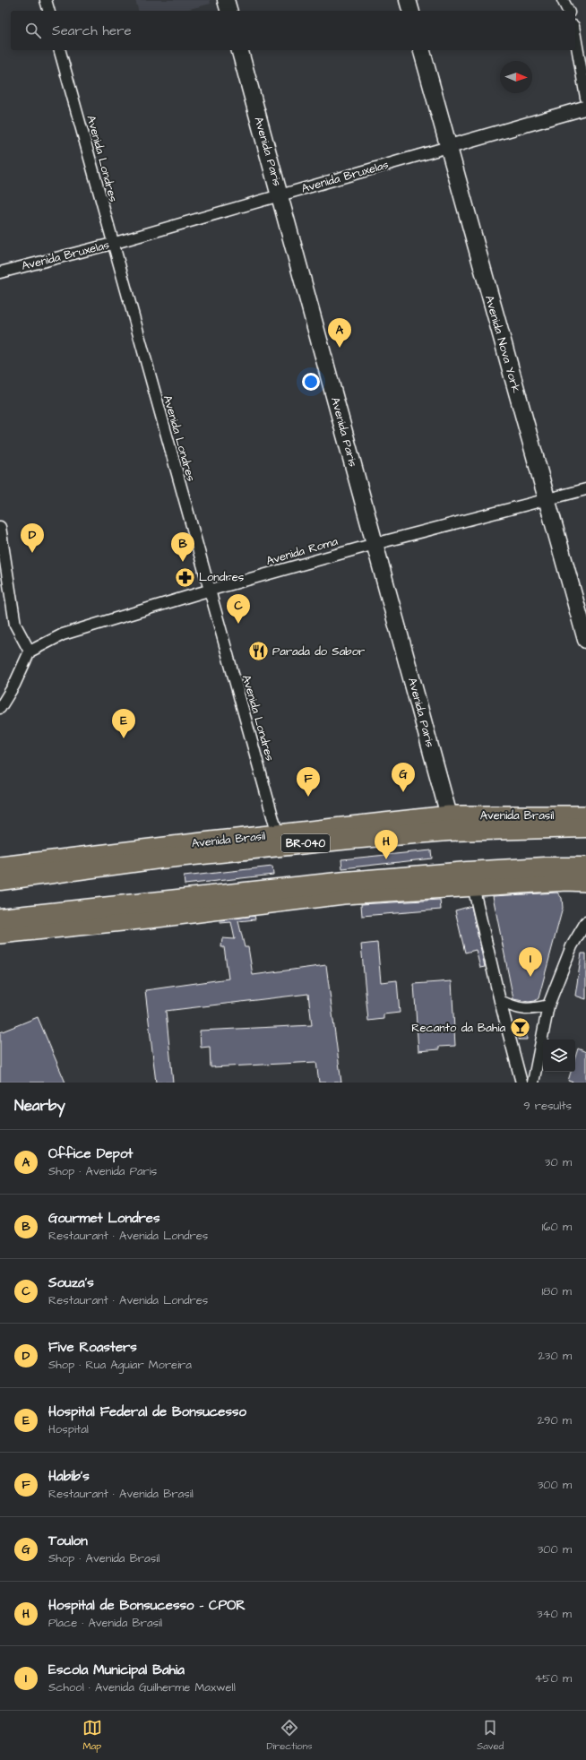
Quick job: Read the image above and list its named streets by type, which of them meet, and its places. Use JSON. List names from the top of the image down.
{
  "streets": {
    "highway": ["Avenida Brasil", "BR-040"],
    "main road": ["Avenida Paris", "Avenida Nova York"],
    "street": ["Avenida Londres", "Avenida Bruxelas", "Avenida Roma"]
  },
  "crossings": [
    ["Avenida Paris", "Avenida Bruxelas"],
    ["Avenida Paris", "Avenida Roma"],
    ["Avenida Paris", "Avenida Brasil"],
    ["Avenida Londres", "Avenida Bruxelas"],
    ["Avenida Londres", "Avenida Roma"],
    ["Avenida Londres", "Avenida Brasil"],
    ["Avenida Bruxelas", "Avenida Nova York"],
    ["Avenida Nova York", "Avenida Roma"]
  ],
  "places": {
    "pharmacy": ["Londres"],
    "restaurant": ["Parada do Sabor"],
    "bar": ["Recanto da Bahia"]
  },
  "north": "right",
  "page": {
    "search": "Search here",
    "pins": [
      "A",
      "D",
      "B",
      "C",
      "E",
      "G",
      "F",
      "H",
      "I"
    ],
    "heading": ["Nearby", "9 results"],
    "list": [
      {
        "mark": "A",
        "name": "Office Depot",
        "note": "Shop · Avenida Paris",
        "value": "30 m"
      },
      {
        "mark": "B",
        "name": "Gourmet Londres",
        "note": "Restaurant · Avenida Londres",
        "value": "160 m"
      },
      {
        "mark": "C",
        "name": "Souza's",
        "note": "Restaurant · Avenida Londres",
        "value": "180 m"
      },
      {
        "mark": "D",
        "name": "Five Roasters",
        "note": "Shop · Rua Aguiar Moreira",
        "value": "230 m"
      },
      {
        "mark": "E",
        "name": "Hospital Federal de Bonsucesso",
        "note": "Hospital",
        "value": "290 m"
      },
      {
        "mark": "F",
        "name": "Habib's",
        "note": "Restaurant · Avenida Brasil",
        "value": "300 m"
      },
      {
        "mark": "G",
        "name": "Toulon",
        "note": "Shop · Avenida Brasil",
        "value": "300 m"
      },
      {
        "mark": "H",
        "name": "Hospital de Bonsucesso - CPOR",
        "note": "Place · Avenida Brasil",
        "value": "340 m"
      },
      {
        "mark": "I",
        "name": "Escola Municipal Bahia",
        "note": "School · Avenida Guilherme Maxwell",
        "value": "450 m"
      }
    ],
    "nav": ["Map", "Directions", "Saved"]
  }
}
